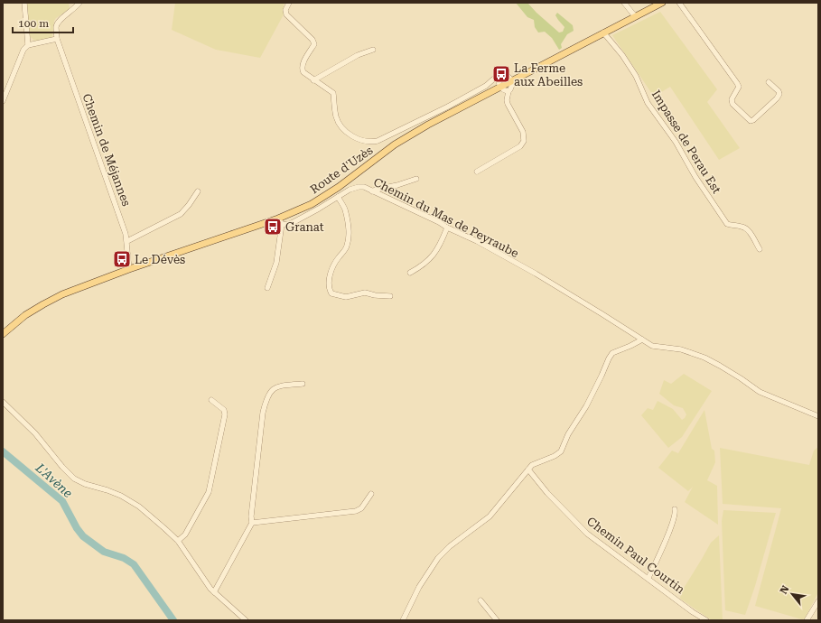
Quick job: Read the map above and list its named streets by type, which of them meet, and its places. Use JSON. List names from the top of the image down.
{
  "streets": {
    "main road": ["Route d'Uzès"],
    "street": [
      "Impasse de Perau Est",
      "Chemin de Méjannes",
      "Chemin du Mas de Peyraube",
      "Chemin Paul Courtin"
    ]
  },
  "crossings": [
    ["Impasse de Perau Est", "Route d'Uzès"],
    ["Chemin de Méjannes", "Route d'Uzès"]
  ],
  "water": ["L'Avène"],
  "places": {
    "bus stop": ["La Ferme aux Abeilles", "Granat", "Le Dévès"]
  },
  "scale_bar": "100 m",
  "north": "top left"
}
